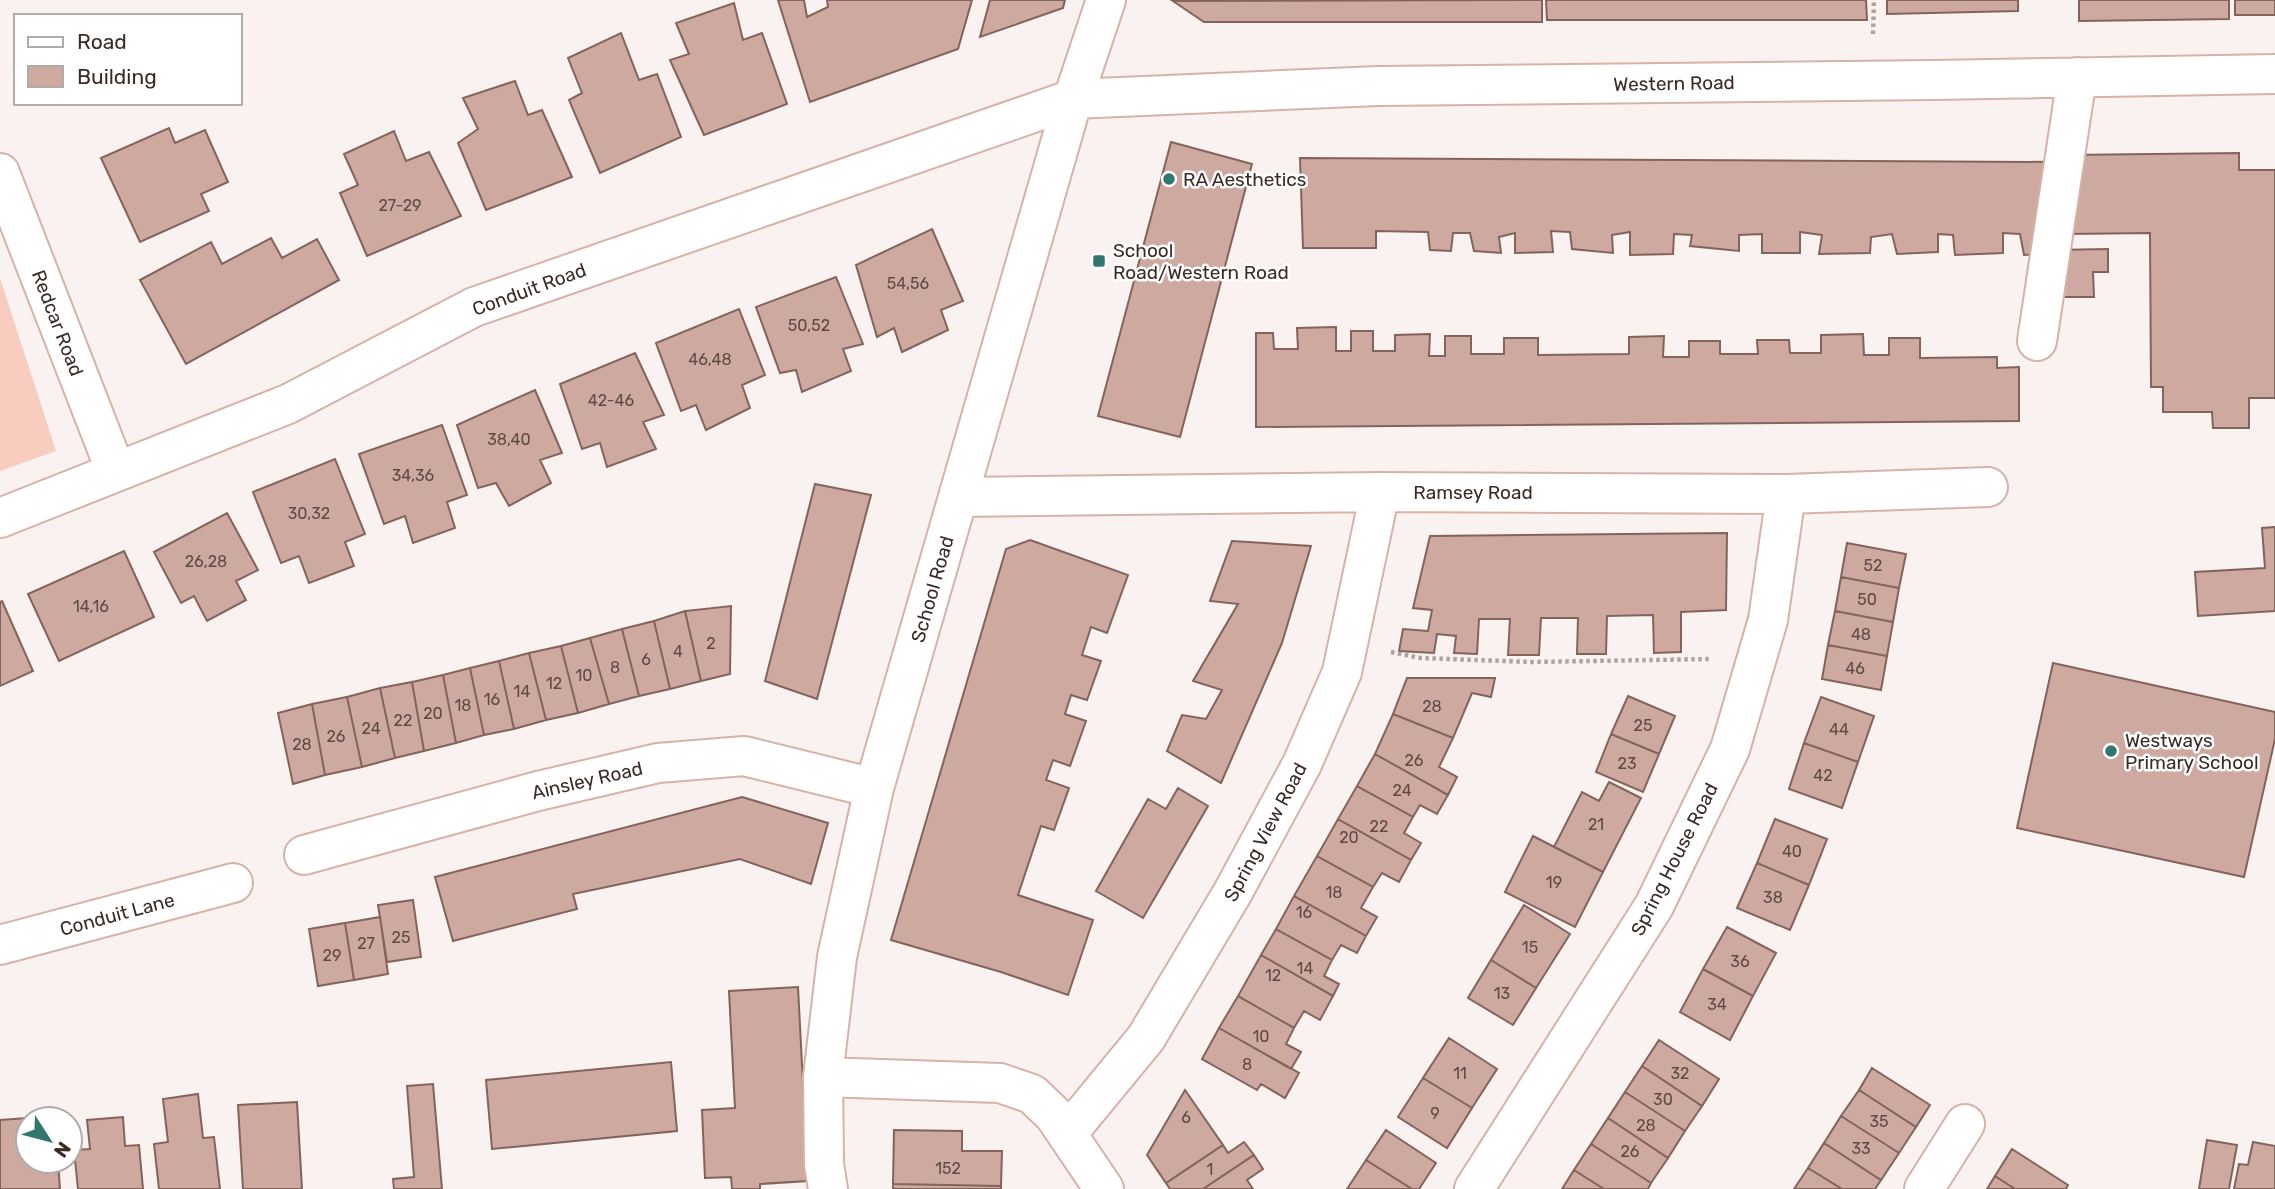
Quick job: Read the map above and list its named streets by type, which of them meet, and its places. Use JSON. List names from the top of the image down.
{
  "streets": {
    "street": [
      "Western Road",
      "Conduit Road",
      "Redcar Road",
      "Ramsey Road",
      "School Road",
      "Ainsley Road",
      "Spring View Road",
      "Spring House Road",
      "Conduit Lane"
    ]
  },
  "crossings": [
    ["Western Road", "Conduit Road"],
    ["Western Road", "School Road"],
    ["Conduit Road", "Redcar Road"],
    ["Conduit Road", "School Road"],
    ["Ramsey Road", "School Road"],
    ["Ramsey Road", "Spring View Road"],
    ["Ramsey Road", "Spring House Road"],
    ["School Road", "Ainsley Road"]
  ],
  "places": {
    "other": ["RA Aesthetics", "Westways Primary School"],
    "transit": ["School Road/Western Road"]
  },
  "house_numbers": [
    "27-29",
    "54,56",
    "50,52",
    "46,48",
    "42-46",
    "38,40",
    "34,36",
    "30,32",
    "26,28",
    "52",
    "50",
    "14,16",
    "48",
    "2",
    "4",
    "6",
    "8",
    "46",
    "10",
    "12",
    "14",
    "16",
    "18",
    "28",
    "20",
    "22",
    "25",
    "24",
    "44",
    "26",
    "28",
    "26",
    "23",
    "42",
    "24",
    "21",
    "22",
    "20",
    "40",
    "19",
    "18",
    "38",
    "16",
    "25",
    "27",
    "15",
    "29",
    "36",
    "14",
    "12",
    "13",
    "34",
    "10",
    "8",
    "11",
    "32",
    "30",
    "9",
    "6",
    "35",
    "28",
    "33",
    "26",
    "152",
    "1"
  ],
  "legend": ["Road", "Building"],
  "north": "bottom right"
}
